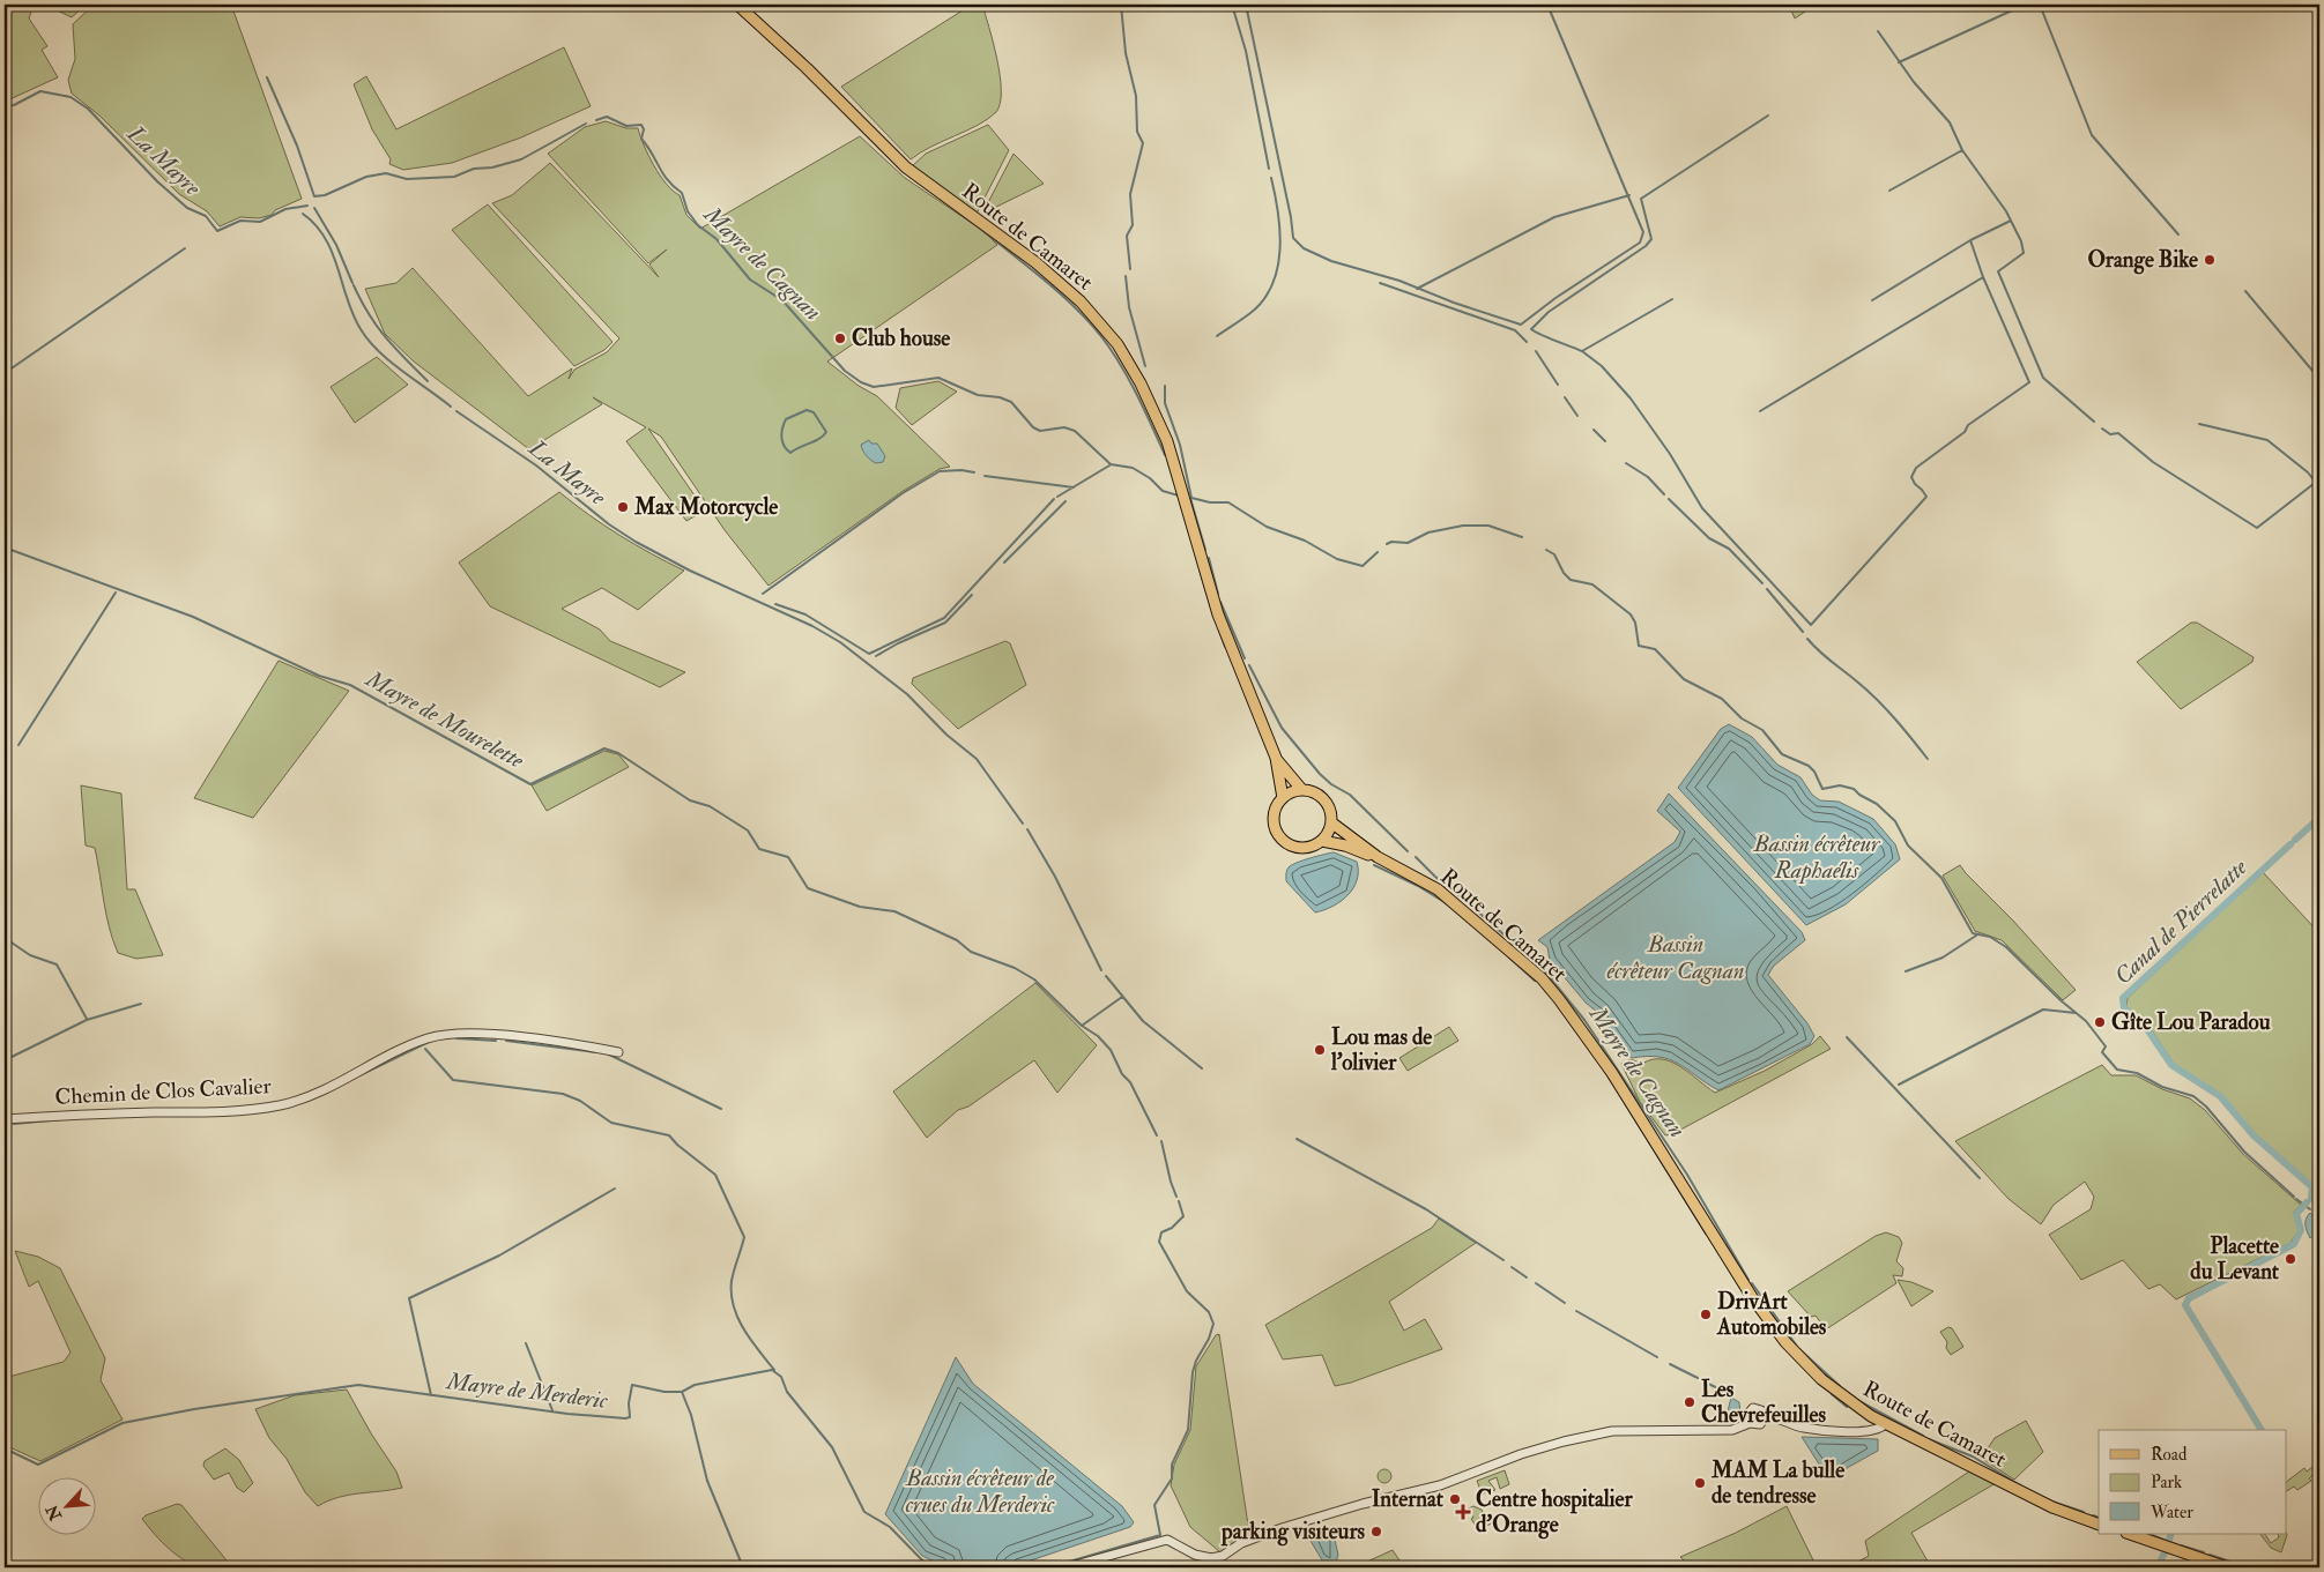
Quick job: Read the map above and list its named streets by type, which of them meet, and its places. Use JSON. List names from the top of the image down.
{
  "streets": {
    "main road": ["Route de Camaret"],
    "street": ["Chemin de Clos Cavalier"]
  },
  "water": [
    "La Mayre",
    "Mayre de Cagnan",
    "Mayre de Mourelette",
    "Bassin écrêteur Raphaélis",
    "Canal de Pierrelatte",
    "Bassin écrêteur Cagnan",
    "Mayre de Merderic",
    "Bassin écrêteur de crues du Merderic"
  ],
  "places": {
    "other": [
      "Orange Bike",
      "Club house",
      "Max Motorcycle",
      "Gîte Lou Paradou",
      "Lou mas de l'olivier",
      "Placette du Levant",
      "DrivArt Automobiles",
      "Les Chevrefeuilles",
      "MAM La bulle de tendresse",
      "Internat",
      "parking visiteurs"
    ],
    "health": ["Centre hospitalier d'Orange"]
  },
  "legend": ["Road", "Park", "Water"],
  "north": "bottom left"
}
